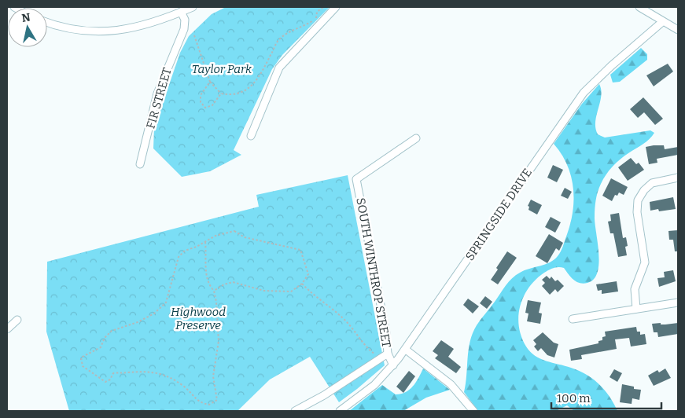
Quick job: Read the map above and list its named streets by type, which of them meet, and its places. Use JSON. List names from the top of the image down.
{
  "streets": {
    "street": ["FIR STREET", "SPRINGSIDE DRIVE", "SOUTH WINTHROP STREET"]
  },
  "crossings": [
    ["SPRINGSIDE DRIVE", "SOUTH WINTHROP STREET"]
  ],
  "parks": ["Taylor Park", "Highwood Preserve"],
  "scale_bar": "100 m",
  "north": "top"
}
